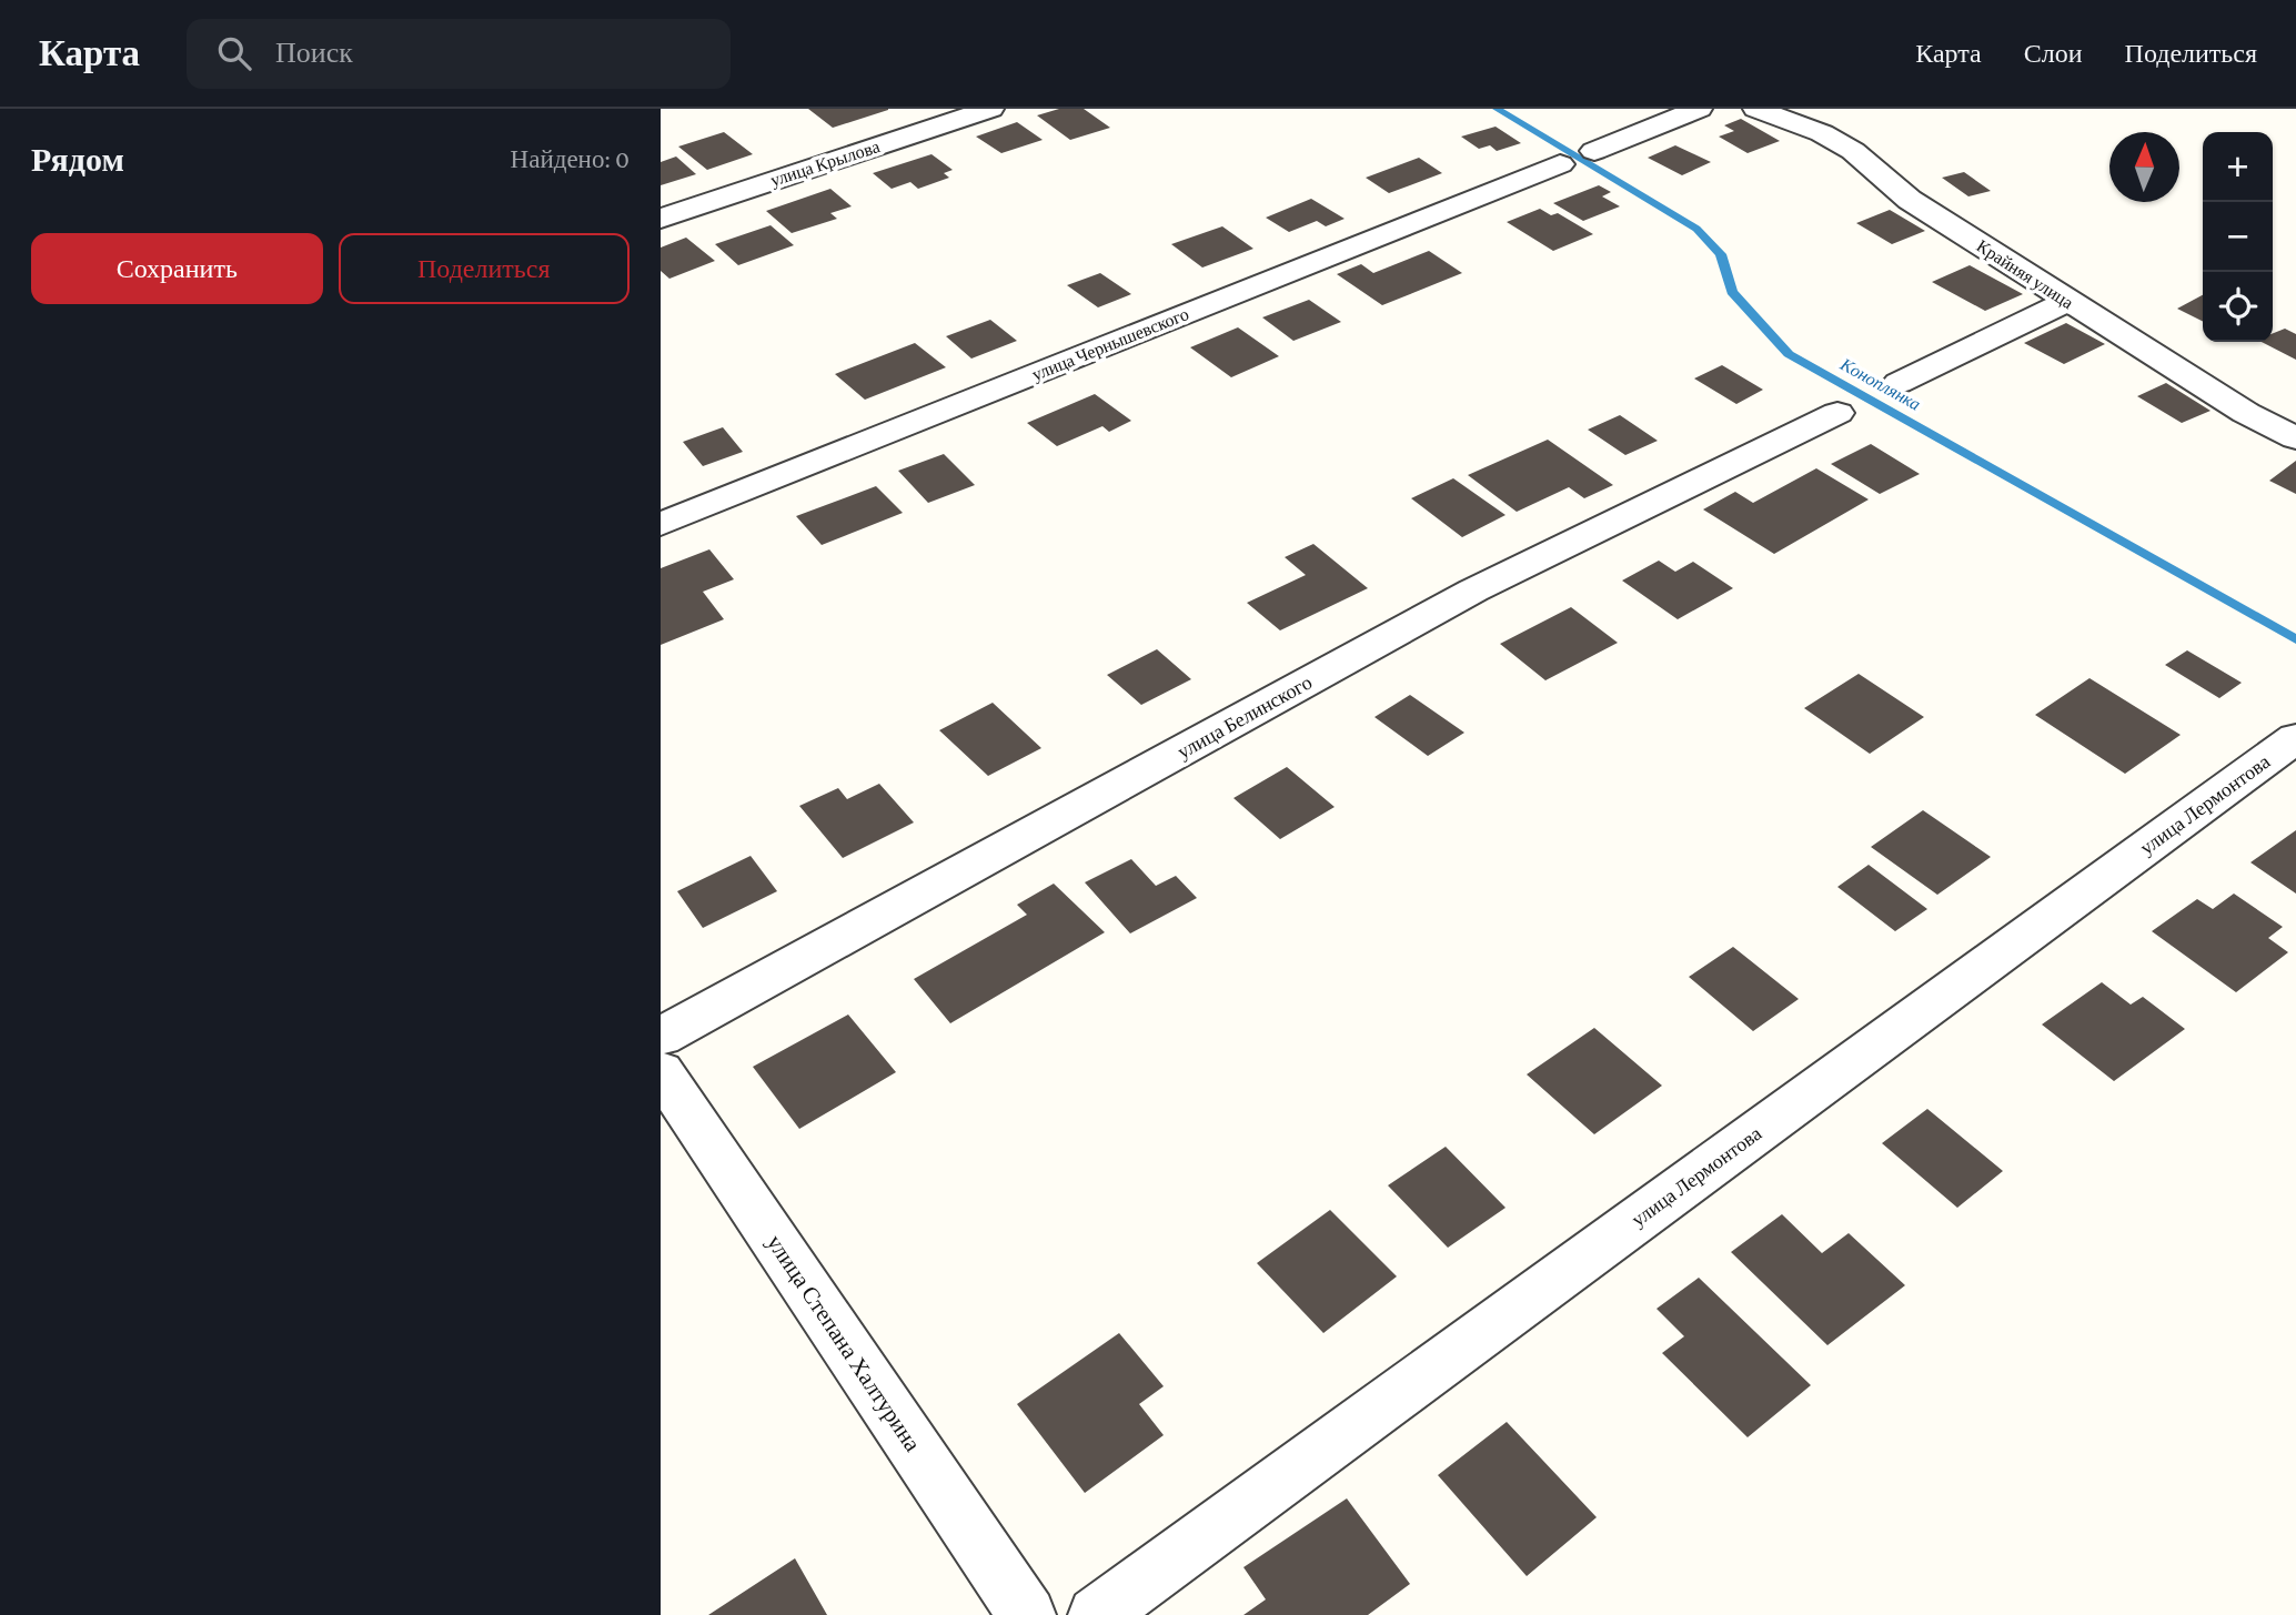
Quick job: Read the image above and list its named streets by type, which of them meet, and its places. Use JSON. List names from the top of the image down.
{
  "streets": {
    "street": [
      "улица Крылова",
      "Крайняя улица",
      "улица Чернышевского",
      "улица Белинского",
      "улица Лермонтова",
      "улица Степана Халтурина"
    ]
  },
  "water": ["Коноплянка"],
  "north": "top",
  "page": {
    "header": "Карта",
    "search": "Поиск",
    "nav": ["Карта", "Слои", "Поделиться"],
    "heading": ["Рядом", "Найдено: 0"],
    "map_buttons": ["+", "−"],
    "buttons": ["Сохранить", "Поделиться"]
  }
}
